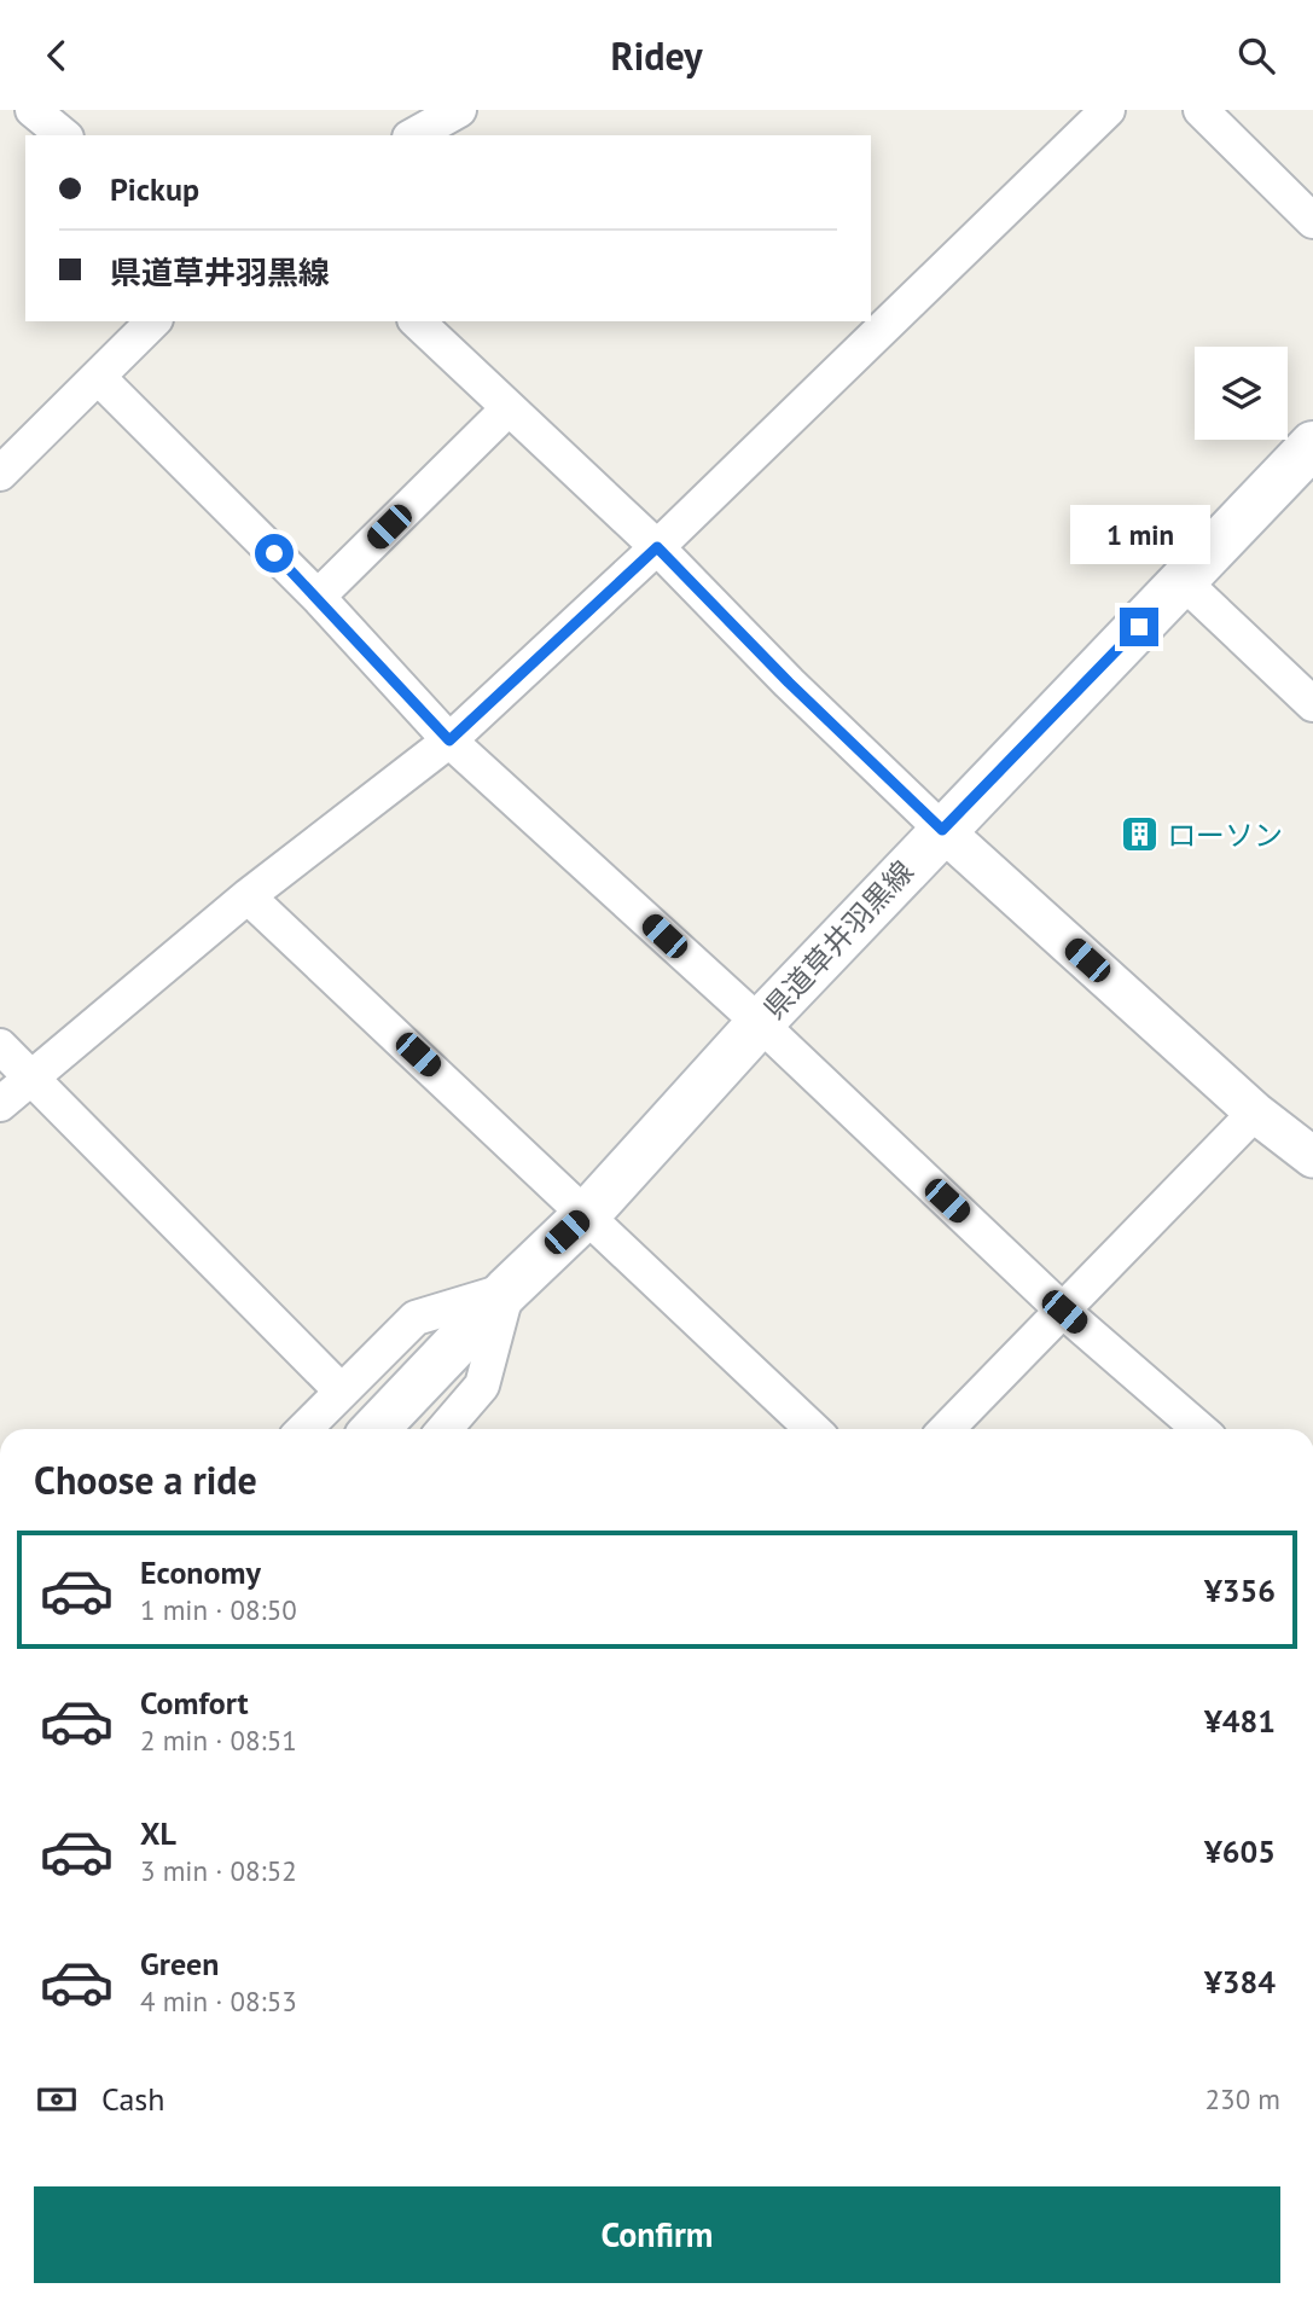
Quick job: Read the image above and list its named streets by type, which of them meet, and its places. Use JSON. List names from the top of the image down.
{
  "streets": {
    "main road": ["県道草井羽黒線"]
  },
  "places": {
    "building": ["ローソン"]
  },
  "page": {
    "header": "Ridey",
    "banner": ["Pickup", "県道草井羽黒線"],
    "bubble": "1 min",
    "heading": "Choose a ride",
    "list": [
      {
        "name": "Economy",
        "note": "1 min · 08:50",
        "value": "¥356"
      },
      {
        "name": "Comfort",
        "note": "2 min · 08:51",
        "value": "¥481"
      },
      {
        "name": "XL",
        "note": "3 min · 08:52",
        "value": "¥605"
      },
      {
        "name": "Green",
        "note": "4 min · 08:53",
        "value": "¥384"
      }
    ],
    "pay": ["Cash", "230 m"],
    "buttons": "Confirm"
  }
}
